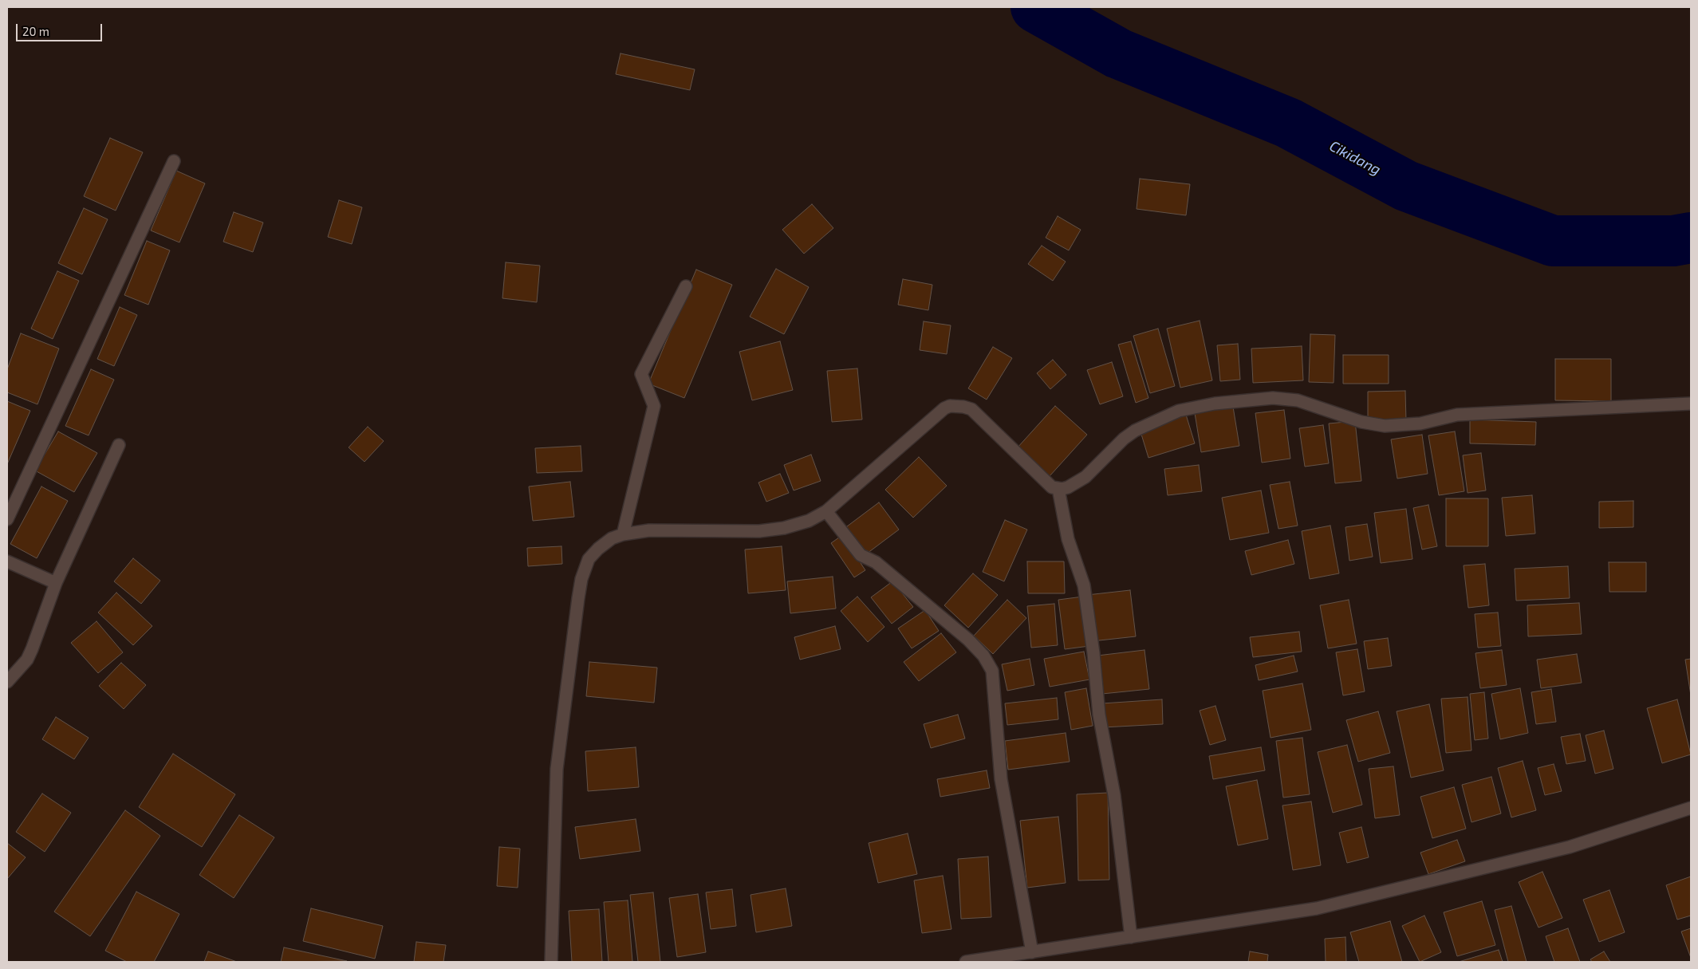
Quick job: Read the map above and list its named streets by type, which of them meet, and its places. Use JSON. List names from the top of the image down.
{
  "water": ["Cikidang"],
  "scale_bar": "20 m"
}
